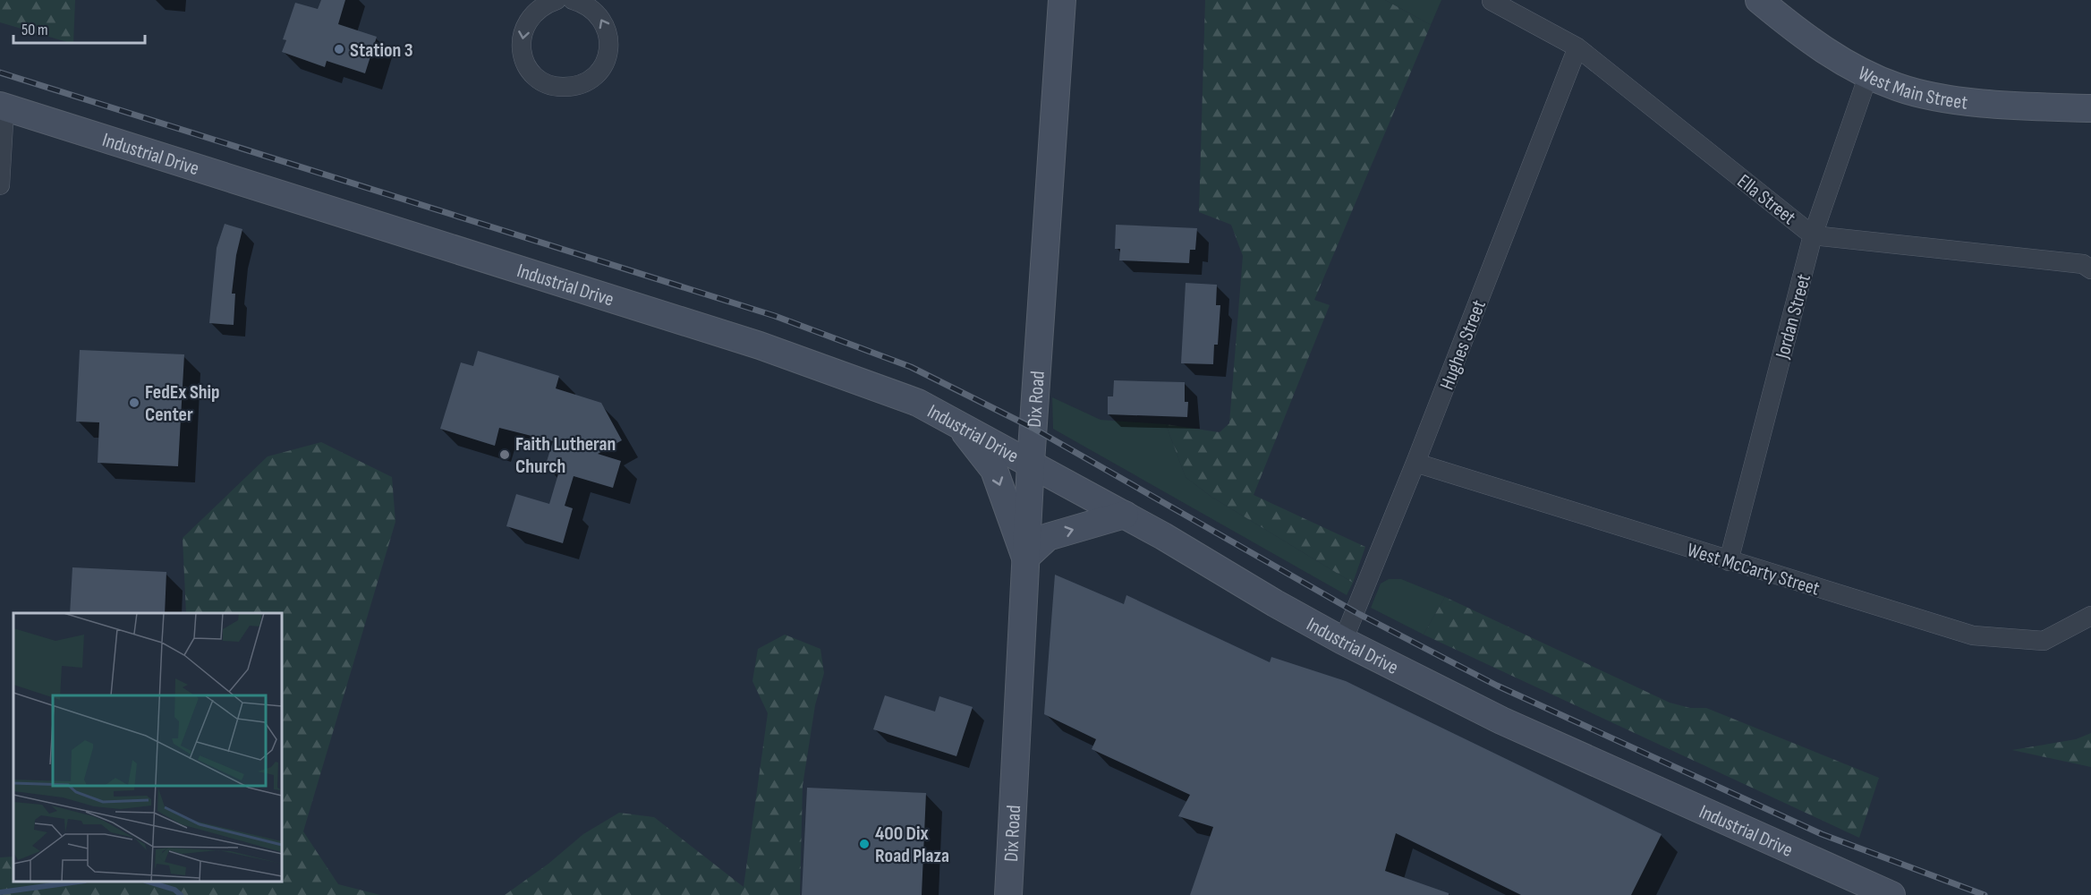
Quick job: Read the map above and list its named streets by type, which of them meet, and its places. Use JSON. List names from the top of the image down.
{
  "streets": {
    "main road": ["West Main Street", "Industrial Drive", "Dix Road"],
    "street": [
      "Ella Street",
      "Jordan Street",
      "Hughes Street",
      "West McCarty Street"
    ]
  },
  "crossings": [
    ["West Main Street", "Jordan Street"],
    ["Industrial Drive", "Hughes Street"],
    ["Industrial Drive", "Dix Road"],
    ["Ella Street", "Jordan Street"],
    ["Ella Street", "Hughes Street"],
    ["Jordan Street", "West McCarty Street"],
    ["Hughes Street", "West McCarty Street"]
  ],
  "places": [
    "Station 3",
    "FedEx Ship Center",
    "Faith Lutheran Church",
    "400 Dix Road Plaza"
  ],
  "scale_bar": "50 m"
}
